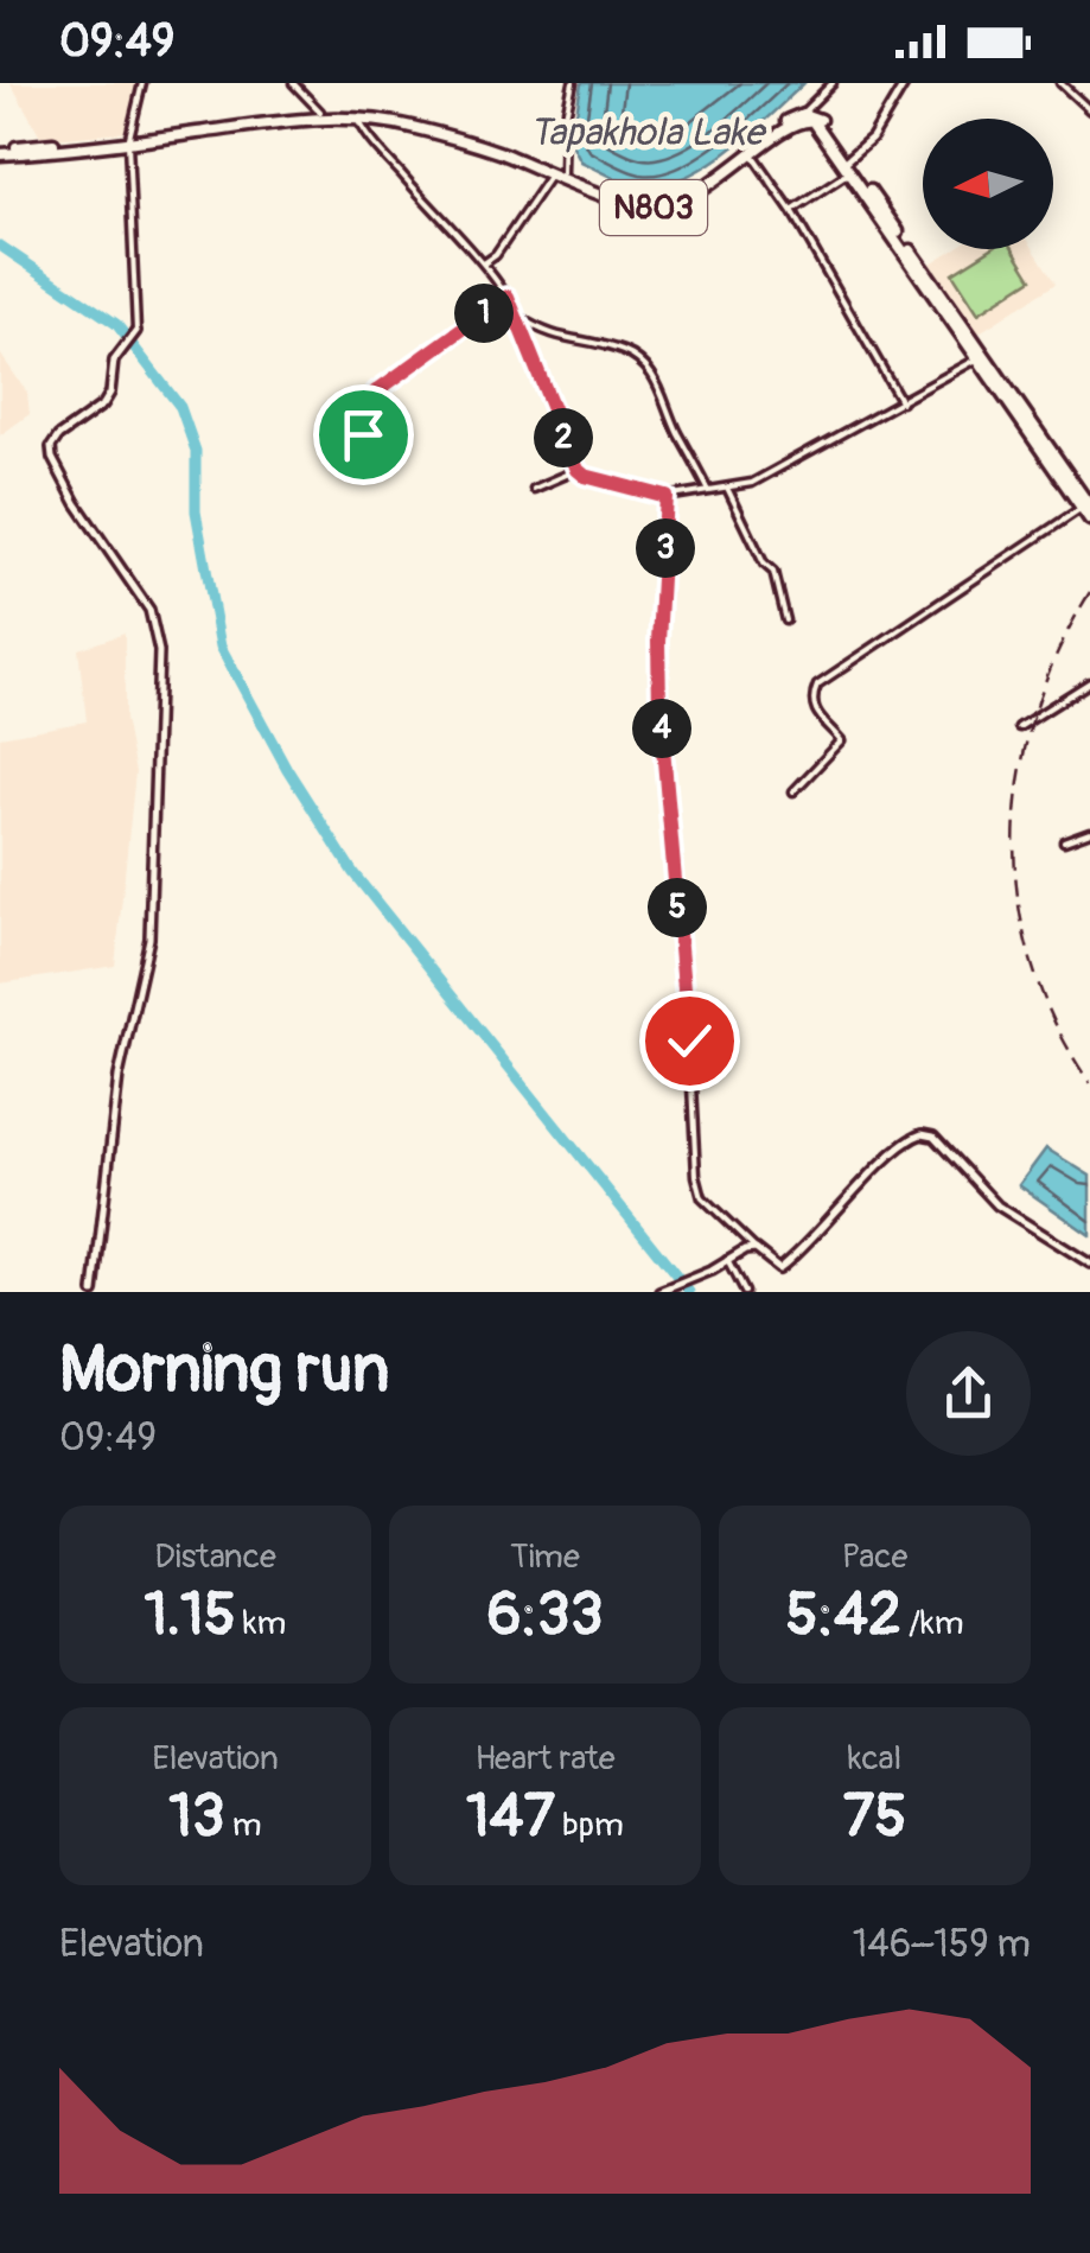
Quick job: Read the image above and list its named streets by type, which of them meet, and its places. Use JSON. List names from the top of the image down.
{
  "streets": {
    "highway": ["N803"]
  },
  "water": ["Tapakhola Lake"],
  "north": "left",
  "page": {
    "status": "09:49",
    "pins": [
      "1",
      "2",
      "3",
      "4",
      "5"
    ],
    "heading": ["Morning run", "09:49"],
    "stats": [
      ["Distance", "1.15 km"],
      ["Time", "6:33"],
      ["Pace", "5:42 /km"],
      ["Elevation", "13 m"],
      ["Heart rate", "147 bpm"],
      ["kcal", "75"]
    ],
    "chart": ["Elevation", "146–159 m"]
  }
}
